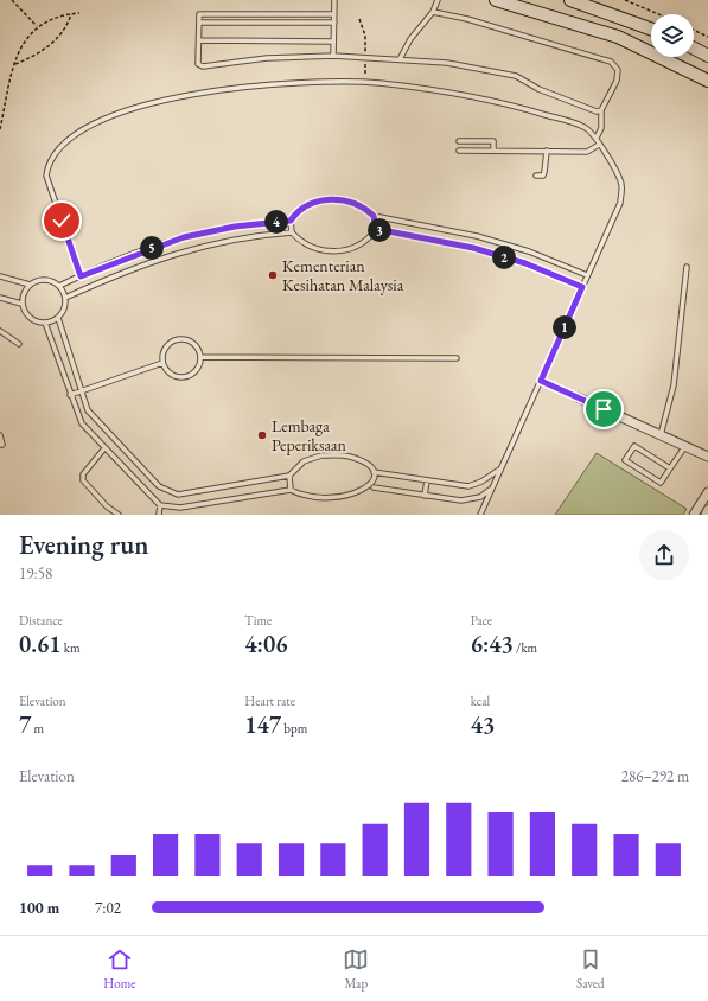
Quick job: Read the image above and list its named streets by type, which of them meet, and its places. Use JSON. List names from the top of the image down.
{
  "places": ["Kementerian Kesihatan Malaysia", "Lembaga Peperiksaan"],
  "page": {
    "pins": [
      "4",
      "3",
      "5",
      "2",
      "1"
    ],
    "heading": ["Evening run", "19:58"],
    "stats": [
      ["Distance", "0.61 km"],
      ["Time", "4:06"],
      ["Pace", "6:43 /km"],
      ["Elevation", "7 m"],
      ["Heart rate", "147 bpm"],
      ["kcal", "43"]
    ],
    "chart": ["Elevation", "286–292 m"],
    "list": [
      {
        "name": "100 m",
        "note": "7:02"
      }
    ],
    "tabs": ["Home", "Map", "Saved"]
  }
}
